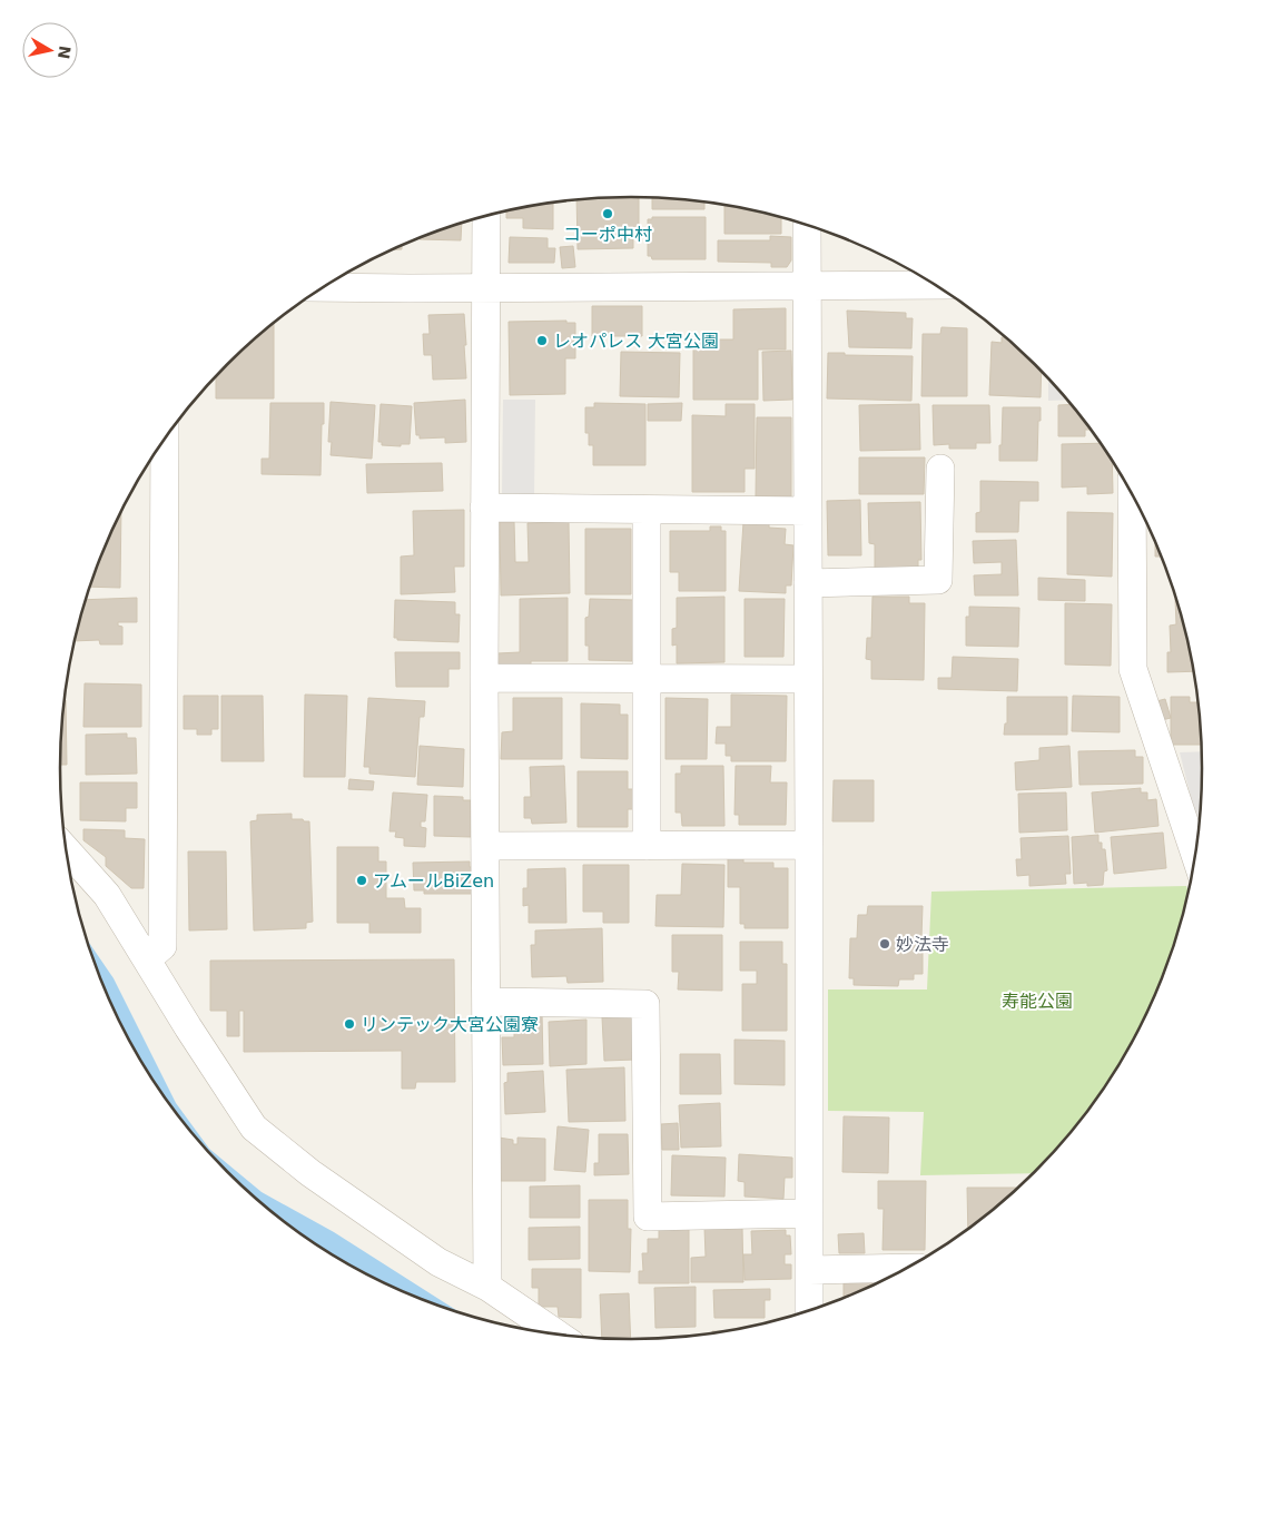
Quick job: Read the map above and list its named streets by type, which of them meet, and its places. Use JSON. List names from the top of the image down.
{
  "parks": ["寿能公園"],
  "places": [
    "コーポ中村",
    "レオパレス 大宮公園",
    "アムールBiZen",
    "妙法寺",
    "リンテック大宮公園寮"
  ],
  "north": "right"
}
